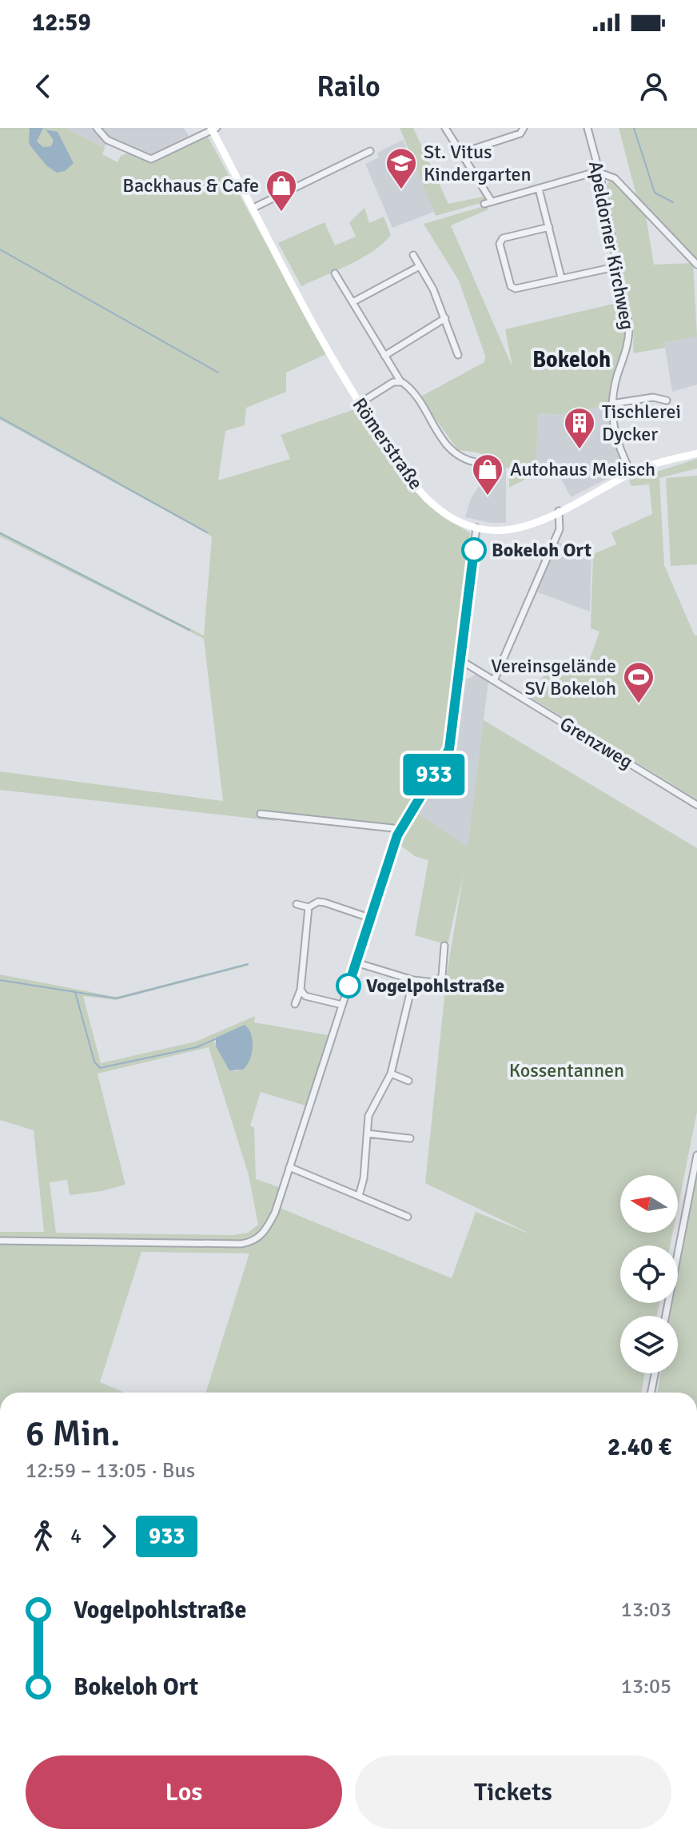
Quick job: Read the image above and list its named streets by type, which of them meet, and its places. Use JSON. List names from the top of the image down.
{
  "streets": {
    "street": ["Apeldorner Kirchweg", "Römerstraße", "Grenzweg"]
  },
  "crossings": [
    ["Apeldorner Kirchweg", "Römerstraße"]
  ],
  "districts": ["Bokeloh"],
  "parks": ["Kossentannen"],
  "places": {
    "school or university": ["St. Vitus Kindergarten"],
    "shop": ["Backhaus & Cafe", "Autohaus Melisch"],
    "building": ["Tischlerei Dycker"],
    "other": ["Bokeloh Ort", "Vogelpohlstraße"],
    "sports": ["Vereinsgelände SV Bokeloh"]
  },
  "lines": ["bus line 933"],
  "north": "left",
  "page": {
    "status": "12:59",
    "header": "Railo",
    "on_map": "933",
    "heading": ["6 Min.", "12:59 – 13:05 · Bus", "2.40 €"],
    "legs": ["4", "933"],
    "list": [
      {
        "name": "Vogelpohlstraße",
        "value": "13:03"
      },
      {
        "name": "Bokeloh Ort",
        "value": "13:05"
      }
    ],
    "buttons": ["Los", "Tickets"]
  }
}
